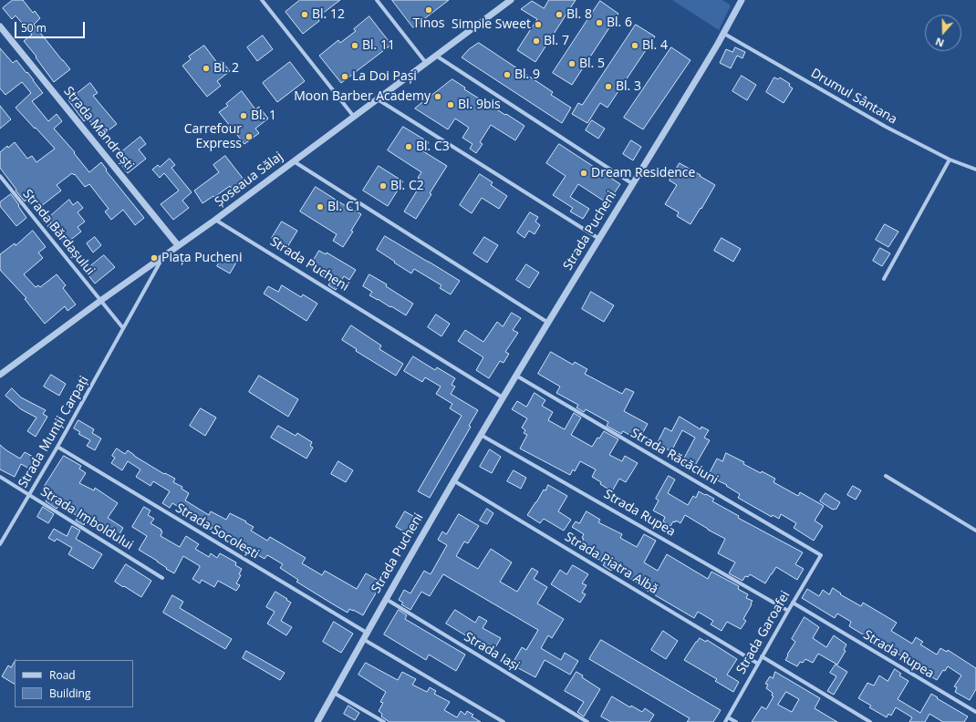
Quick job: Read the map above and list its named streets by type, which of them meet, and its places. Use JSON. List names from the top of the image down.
{
  "streets": {
    "street": [
      "Drumul Sântana",
      "Strada Mândrești",
      "Șoseaua Sălaj",
      "Strada Pucheni",
      "Strada Bărdașului",
      "Strada Munții Carpați",
      "Strada Răcăciuni",
      "Strada Rupea",
      "Strada Imboldului",
      "Strada Socolești",
      "Strada Piatra Albă",
      "Strada Garoafei",
      "Strada Iași"
    ]
  },
  "crossings": [
    ["Drumul Sântana", "Strada Pucheni"],
    ["Strada Mândrești", "Șoseaua Sălaj"],
    ["Șoseaua Sălaj", "Strada Pucheni"],
    ["Șoseaua Sălaj", "Strada Bărdașului"],
    ["Șoseaua Sălaj", "Strada Munții Carpați"],
    ["Strada Pucheni", "Strada Răcăciuni"],
    ["Strada Pucheni", "Strada Rupea"],
    ["Strada Pucheni", "Strada Socolești"],
    ["Strada Pucheni", "Strada Piatra Albă"],
    ["Strada Pucheni", "Strada Iași"],
    ["Strada Munții Carpați", "Strada Imboldului"],
    ["Strada Munții Carpați", "Strada Socolești"],
    ["Strada Răcăciuni", "Strada Garoafei"],
    ["Strada Rupea", "Strada Garoafei"],
    ["Strada Piatra Albă", "Strada Garoafei"]
  ],
  "places": [
    "Tinos",
    "Bl. 12",
    "Bl. 8",
    "Bl. 6",
    "Simple Sweet",
    "Bl. 7",
    "Bl. 11",
    "Bl. 4",
    "Bl. 5",
    "Bl. 2",
    "Bl. 9",
    "La Doi Pași",
    "Bl. 3",
    "Moon Barber Academy",
    "Bl. 9bis",
    "Bl. 1",
    "Carrefour Express",
    "Bl. C3",
    "Dream Residence",
    "Bl. C2",
    "Bl. C1",
    "Piața Pucheni"
  ],
  "legend": ["Road", "Building"],
  "scale_bar": "50 m",
  "north": "bottom"
}
